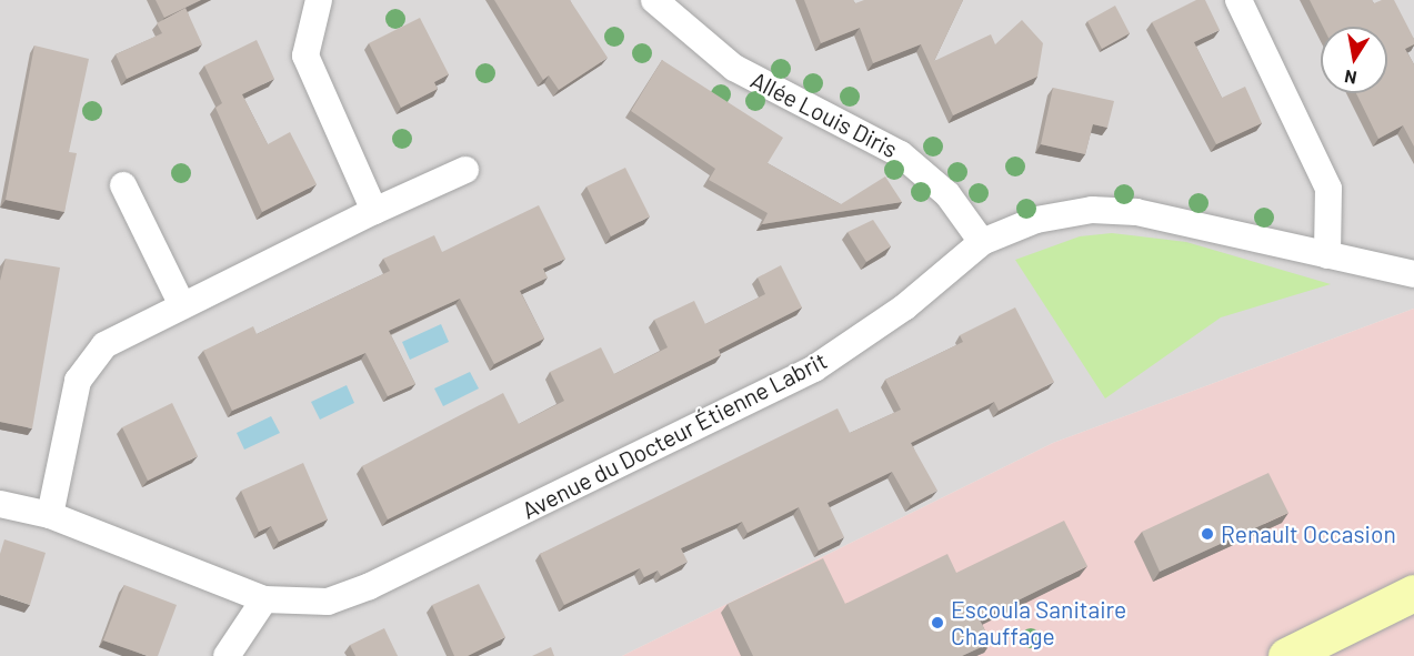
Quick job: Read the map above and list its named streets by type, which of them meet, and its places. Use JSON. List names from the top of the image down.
{
  "streets": {
    "street": ["Allée Louis Diris", "Avenue du Docteur Étienne Labrit"]
  },
  "crossings": [
    ["Allée Louis Diris", "Avenue du Docteur Étienne Labrit"]
  ],
  "places": ["Renault Occasion", "Escoula Sanitaire Chauffage"],
  "north": "bottom"
}
